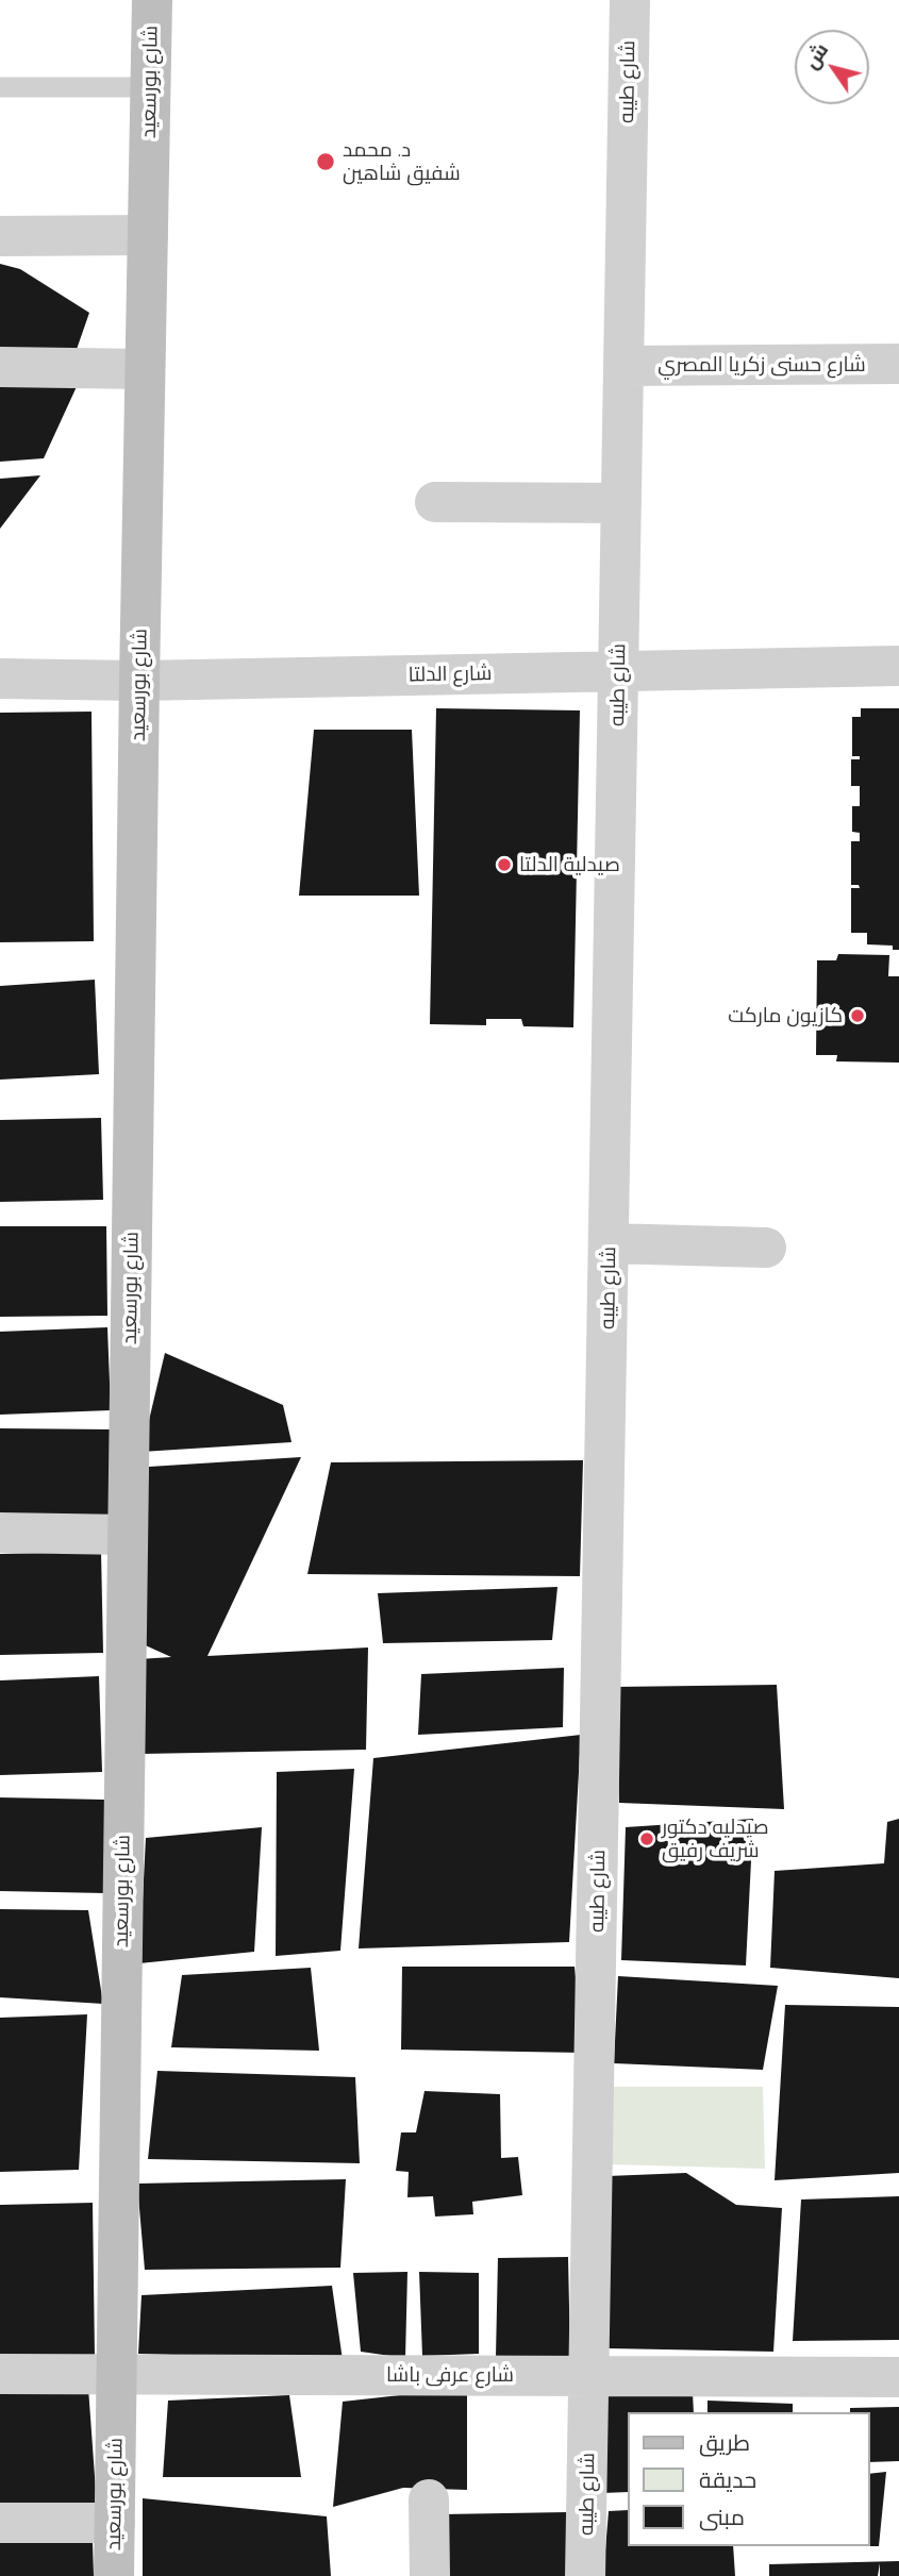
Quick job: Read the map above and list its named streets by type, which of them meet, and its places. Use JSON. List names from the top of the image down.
{
  "streets": {
    "main road": ["شارع بورسعيد"],
    "street": [
      "شارع طيبه",
      "شارع حسنى زكريا المصري",
      "شارع الدلتا",
      "شارع عرفى باشا"
    ]
  },
  "crossings": [
    ["شارع بورسعيد", "شارع الدلتا"],
    ["شارع بورسعيد", "شارع عرفى باشا"],
    ["شارع طيبه", "شارع حسنى زكريا المصري"],
    ["شارع طيبه", "شارع الدلتا"],
    ["شارع طيبه", "شارع عرفى باشا"]
  ],
  "places": [
    "د. محمد شفيق شاهين",
    "صيدلية الدلتا",
    "كازيون ماركت",
    "صيدليه دكتور شريف رفيق"
  ],
  "legend": ["طريق", "حديقة", "مبنى"],
  "north": "top left"
}
